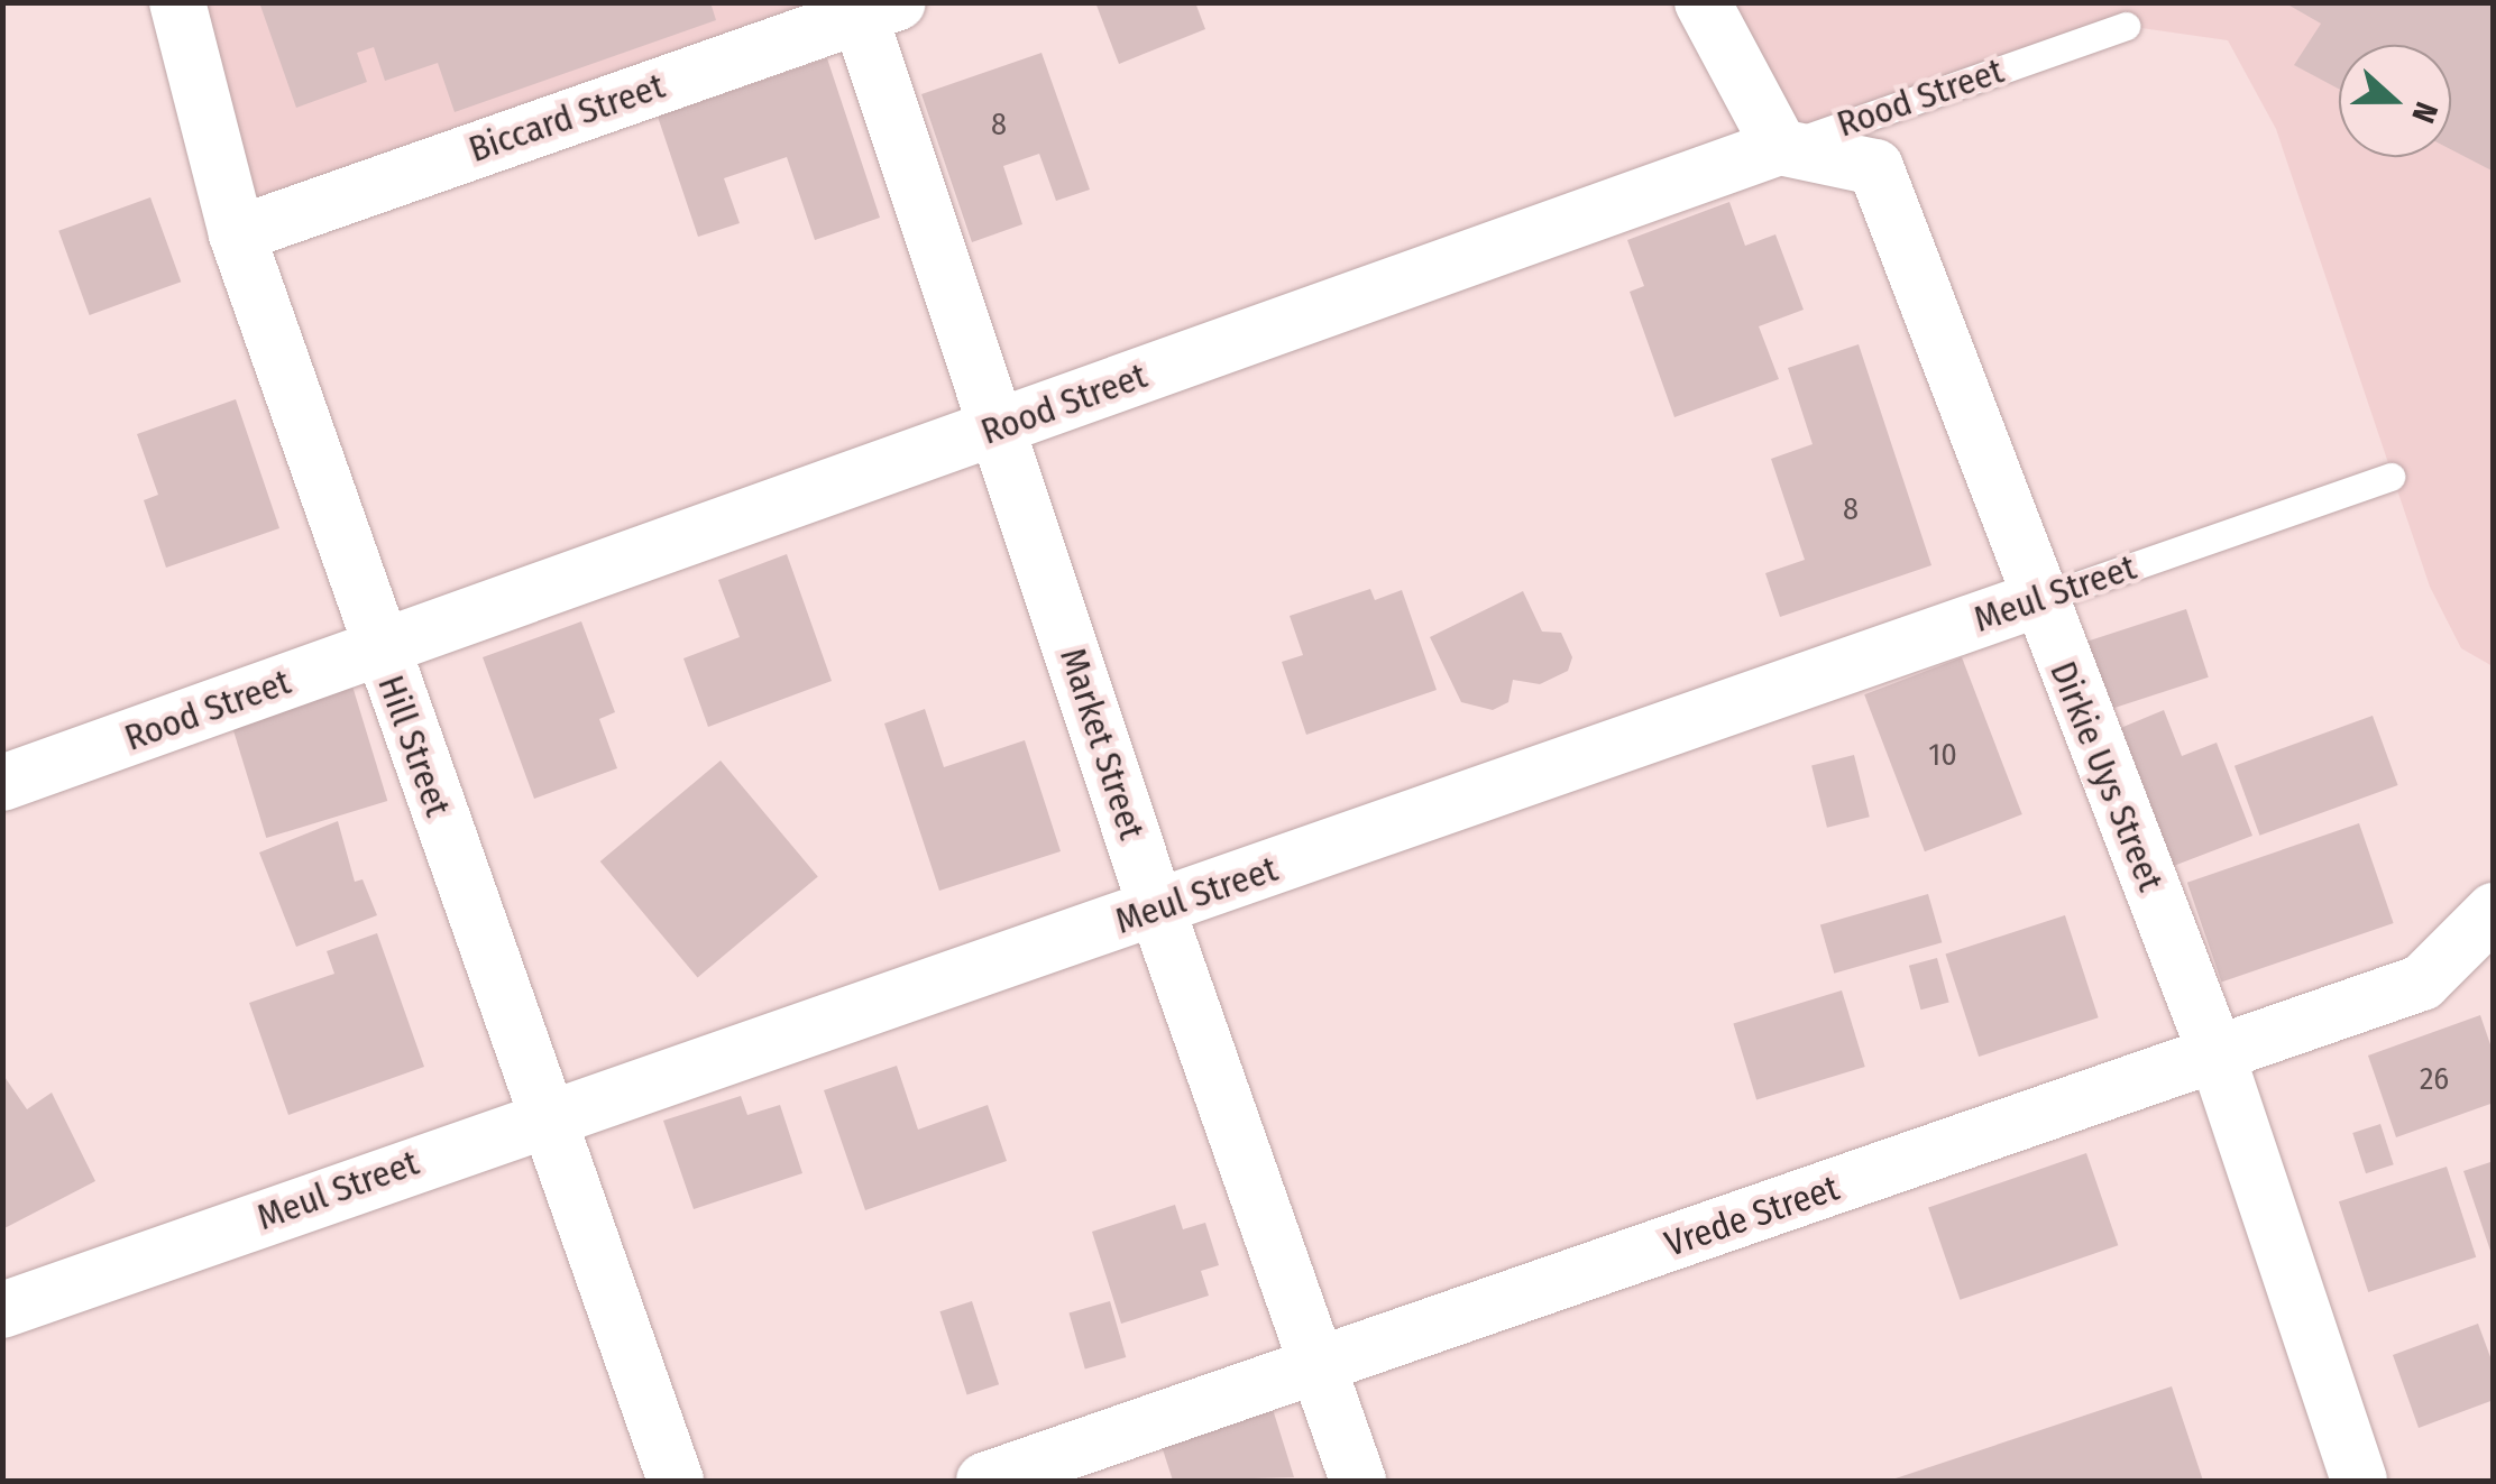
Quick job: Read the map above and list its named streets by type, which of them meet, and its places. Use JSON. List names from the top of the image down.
{
  "streets": {
    "street": [
      "Rood Street",
      "Biccard Street",
      "Meul Street",
      "Market Street",
      "Hill Street",
      "Dirkie Uys Street",
      "Vrede Street"
    ]
  },
  "crossings": [
    ["Rood Street", "Market Street"],
    ["Rood Street", "Hill Street"],
    ["Rood Street", "Dirkie Uys Street"],
    ["Biccard Street", "Market Street"],
    ["Biccard Street", "Hill Street"],
    ["Meul Street", "Market Street"],
    ["Meul Street", "Hill Street"],
    ["Meul Street", "Dirkie Uys Street"],
    ["Market Street", "Vrede Street"],
    ["Dirkie Uys Street", "Vrede Street"]
  ],
  "house_numbers": [
    "8",
    "8",
    "10",
    "26"
  ],
  "north": "right"
}
